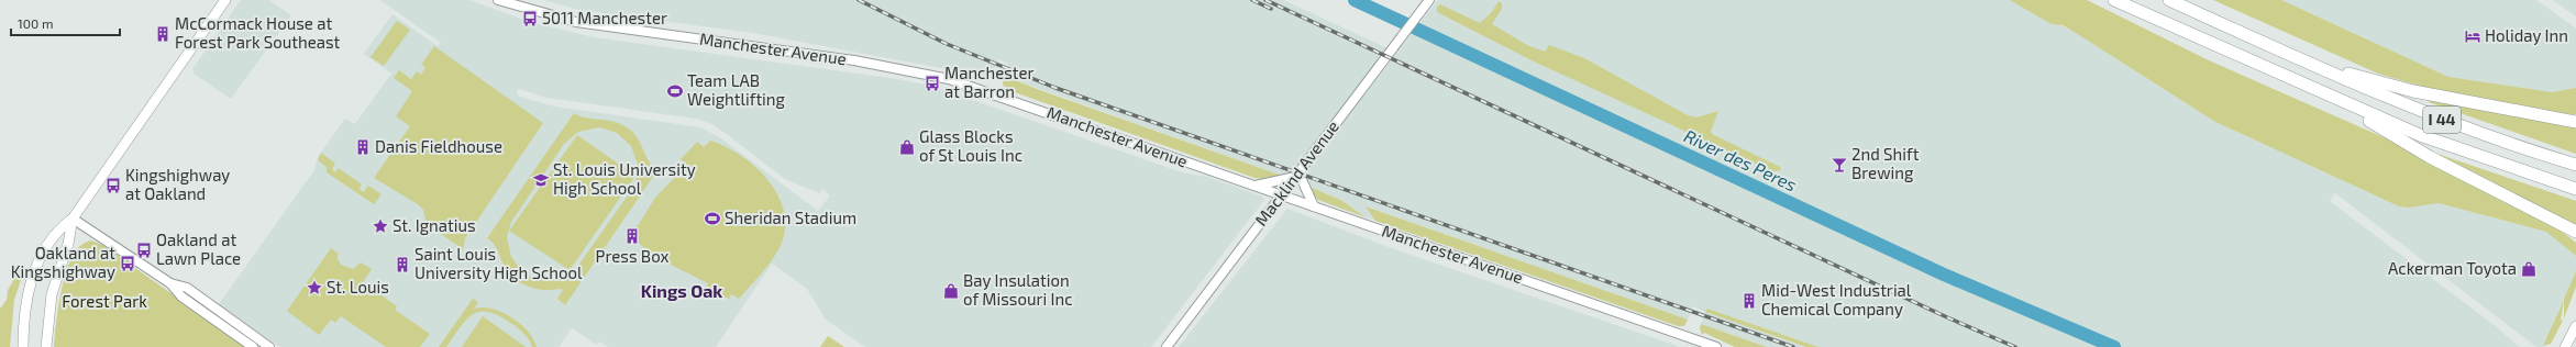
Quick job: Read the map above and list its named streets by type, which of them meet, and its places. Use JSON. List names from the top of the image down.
{
  "streets": {
    "highway": ["I 44"],
    "main road": ["Manchester Avenue", "Macklind Avenue"]
  },
  "crossings": [
    ["Manchester Avenue", "Macklind Avenue"]
  ],
  "districts": ["Kings Oak"],
  "water": ["River des Peres"],
  "parks": ["Forest Park"],
  "places": {
    "bus stop": [
      "5011 Manchester",
      "Manchester at Barron",
      "Kingshighway at Oakland",
      "Oakland at Lawn Place",
      "Oakland at Kingshighway"
    ],
    "building": [
      "McCormack House at Forest Park Southeast",
      "Danis Fieldhouse",
      "Press Box",
      "Saint Louis University High School",
      "Mid-West Industrial Chemical Company"
    ],
    "hotel": ["Holiday Inn"],
    "sports": ["Team LAB Weightlifting", "Sheridan Stadium"],
    "shop": ["Glass Blocks of St Louis Inc", "Ackerman Toyota", "Bay Insulation of Missouri Inc"],
    "bar": ["2nd Shift Brewing"],
    "school or university": ["St. Louis University High School"],
    "place": ["St. Ignatius", "St. Louis"]
  },
  "scale_bar": "100 m"
}
